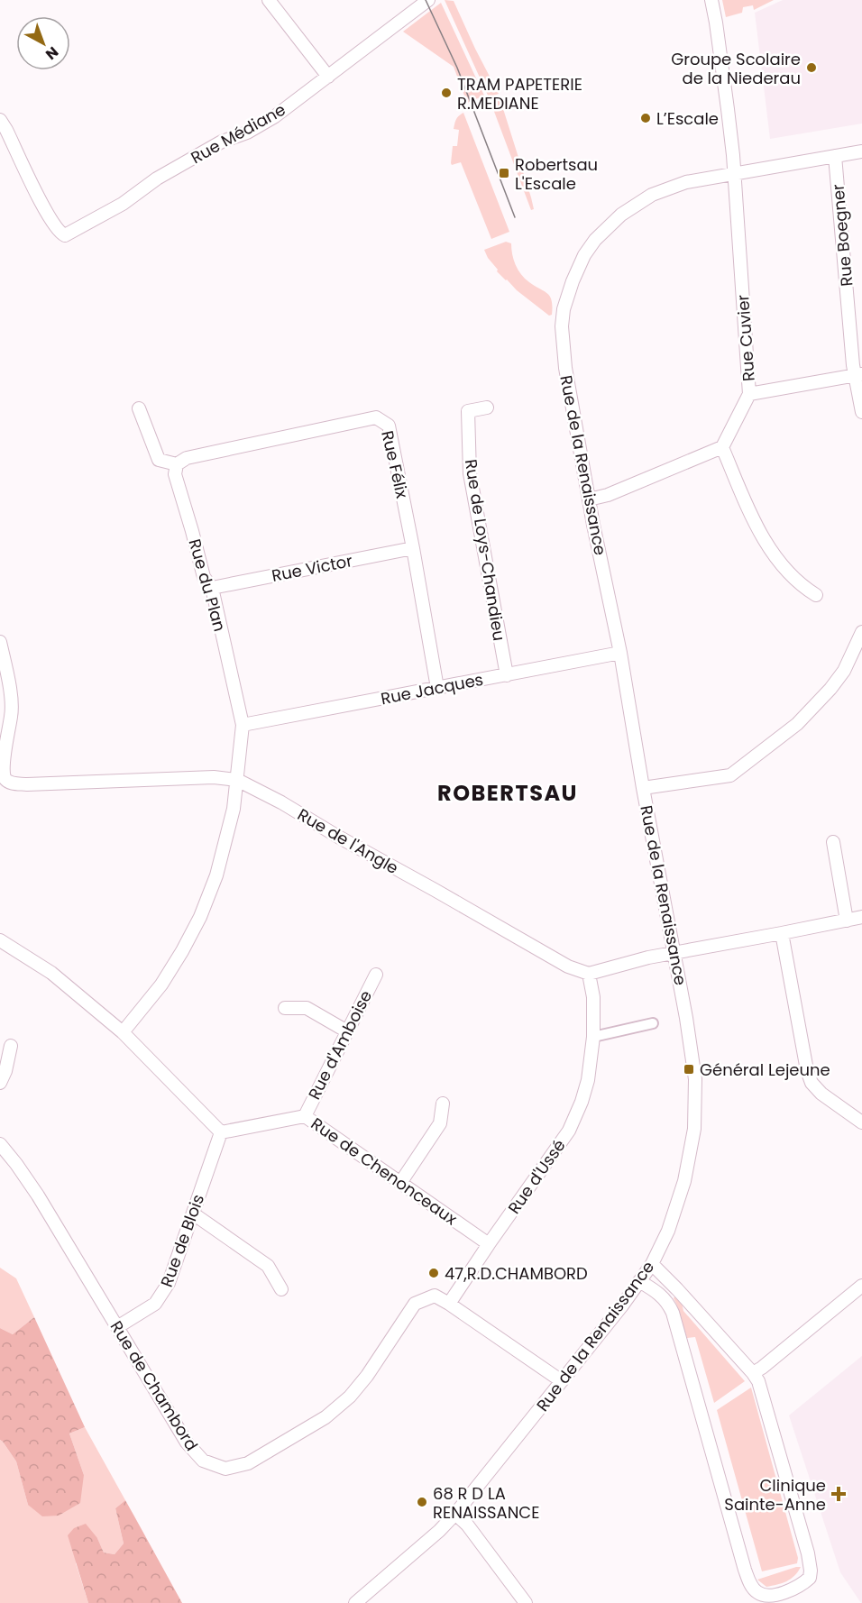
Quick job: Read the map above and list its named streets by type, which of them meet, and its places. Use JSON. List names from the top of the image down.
{
  "streets": {
    "street": [
      "Rue Médiane",
      "Rue Boegner",
      "Rue Cuvier",
      "Rue Félix",
      "Rue de la Renaissance",
      "Rue de Loys-Chandieu",
      "Rue Victor",
      "Rue du Plan",
      "Rue Jacques",
      "Rue de l'Angle",
      "Rue d'Amboise",
      "Rue de Chenonceaux",
      "Rue d'Ussé",
      "Rue de Blois",
      "Rue de Chambord"
    ]
  },
  "crossings": [
    ["Rue Boegner", "Rue de la Renaissance"],
    ["Rue Cuvier", "Rue de la Renaissance"],
    ["Rue Félix", "Rue Victor"],
    ["Rue Félix", "Rue du Plan"],
    ["Rue Félix", "Rue Jacques"],
    ["Rue de la Renaissance", "Rue Jacques"],
    ["Rue de la Renaissance", "Rue de Chambord"],
    ["Rue de Loys-Chandieu", "Rue Jacques"],
    ["Rue Victor", "Rue du Plan"],
    ["Rue du Plan", "Rue Jacques"],
    ["Rue du Plan", "Rue de l'Angle"],
    ["Rue de l'Angle", "Rue d'Ussé"],
    ["Rue d'Amboise", "Rue de Chenonceaux"],
    ["Rue de Chenonceaux", "Rue d'Ussé"],
    ["Rue de Chenonceaux", "Rue de Blois"],
    ["Rue d'Ussé", "Rue de Chambord"],
    ["Rue de Blois", "Rue de Chambord"]
  ],
  "districts": ["ROBERTSAU"],
  "places": {
    "other": [
      "Groupe Scolaire de la Niederau",
      "TRAM PAPETERIE R.MEDIANE",
      "L’Escale",
      "47,R.D.CHAMBORD",
      "68 R D LA RENAISSANCE"
    ],
    "transit": ["Robertsau L'Escale", "Général Lejeune"],
    "health": ["Clinique Sainte-Anne"]
  },
  "north": "bottom right"
}
